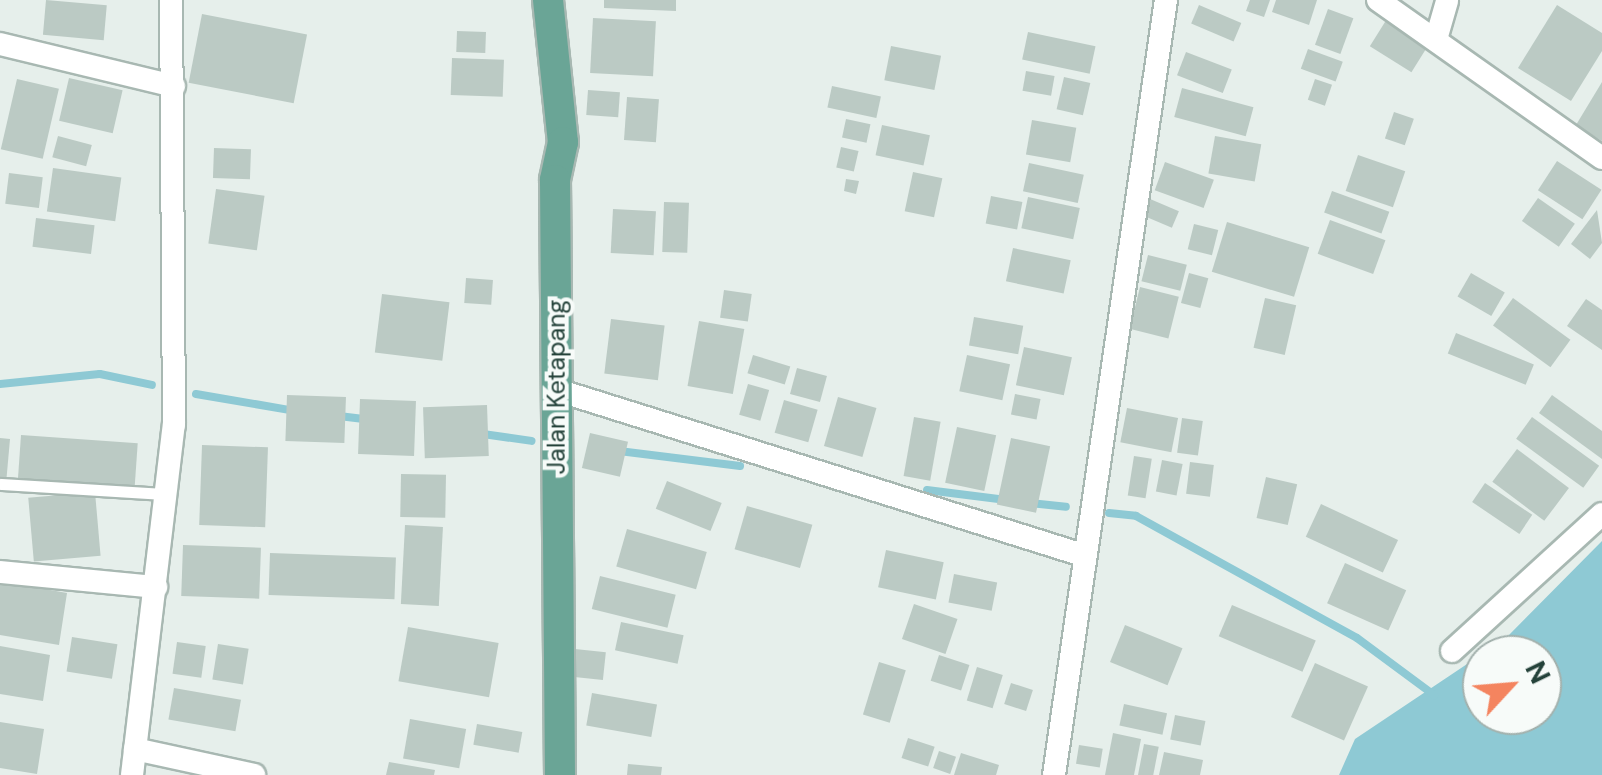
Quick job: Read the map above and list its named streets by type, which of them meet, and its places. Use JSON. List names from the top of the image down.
{
  "streets": {
    "main road": ["Jalan Ketapang"]
  },
  "north": "top right"
}
